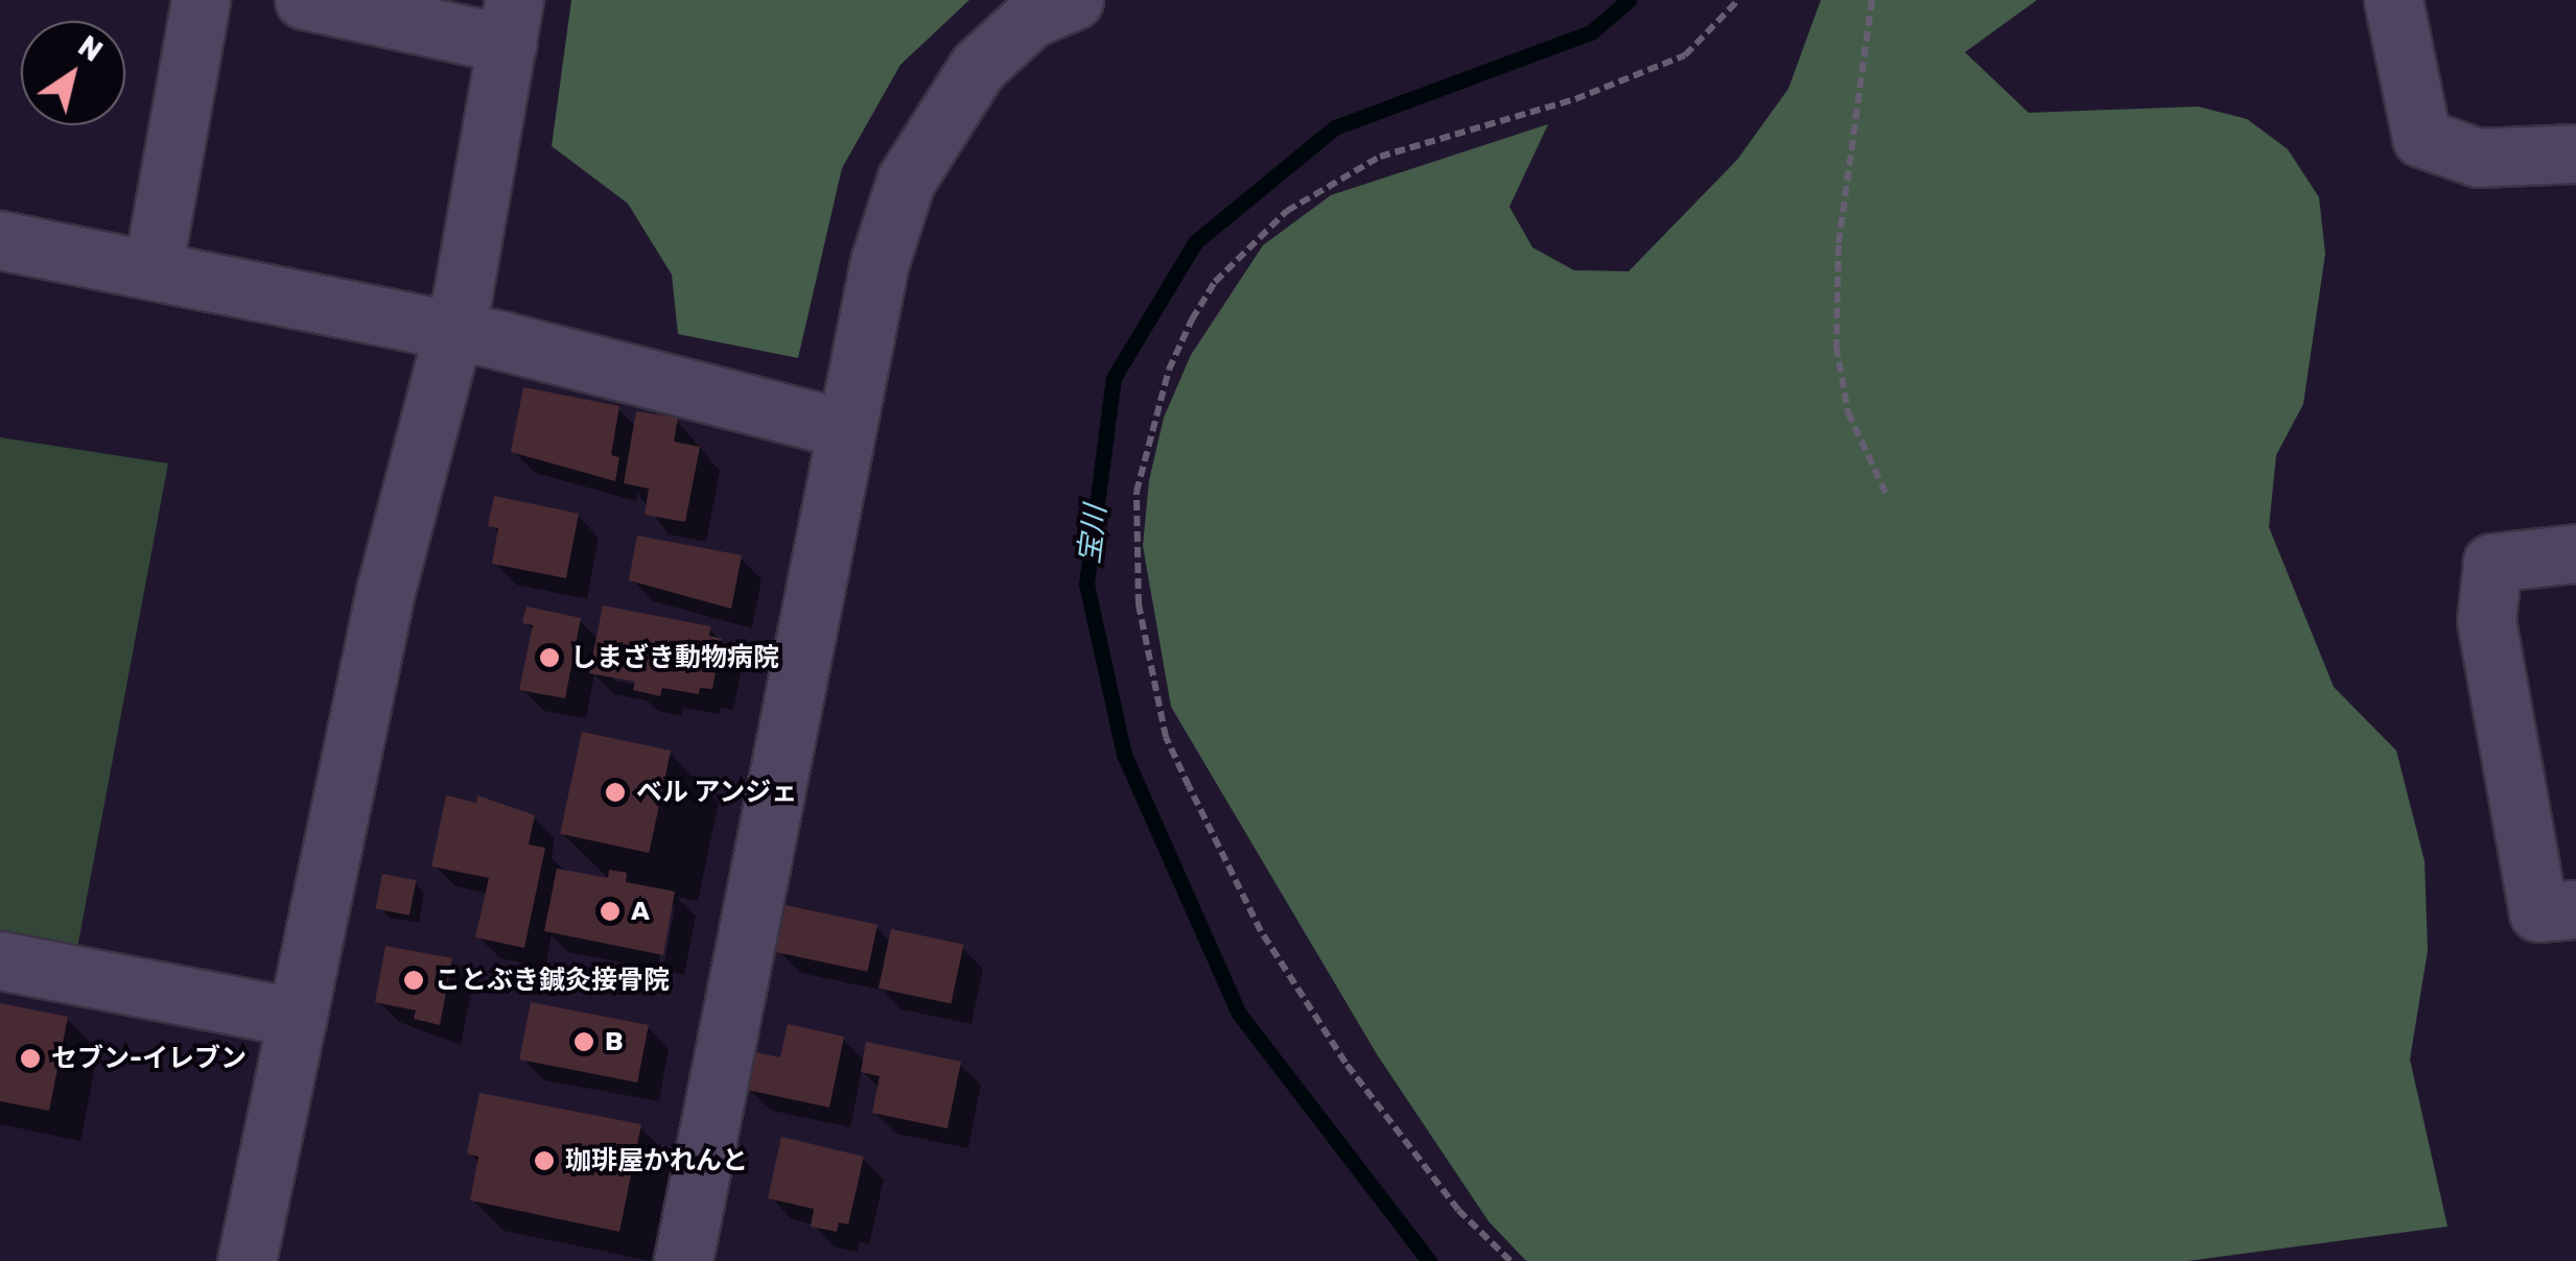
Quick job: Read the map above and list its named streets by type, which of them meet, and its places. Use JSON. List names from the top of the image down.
{
  "water": ["宝川"],
  "places": [
    "しまざき動物病院",
    "ベル アンジェ",
    "A",
    "ことぶき鍼灸接骨院",
    "B",
    "セブン-イレブン",
    "珈琲屋かれんと"
  ],
  "north": "top right"
}
